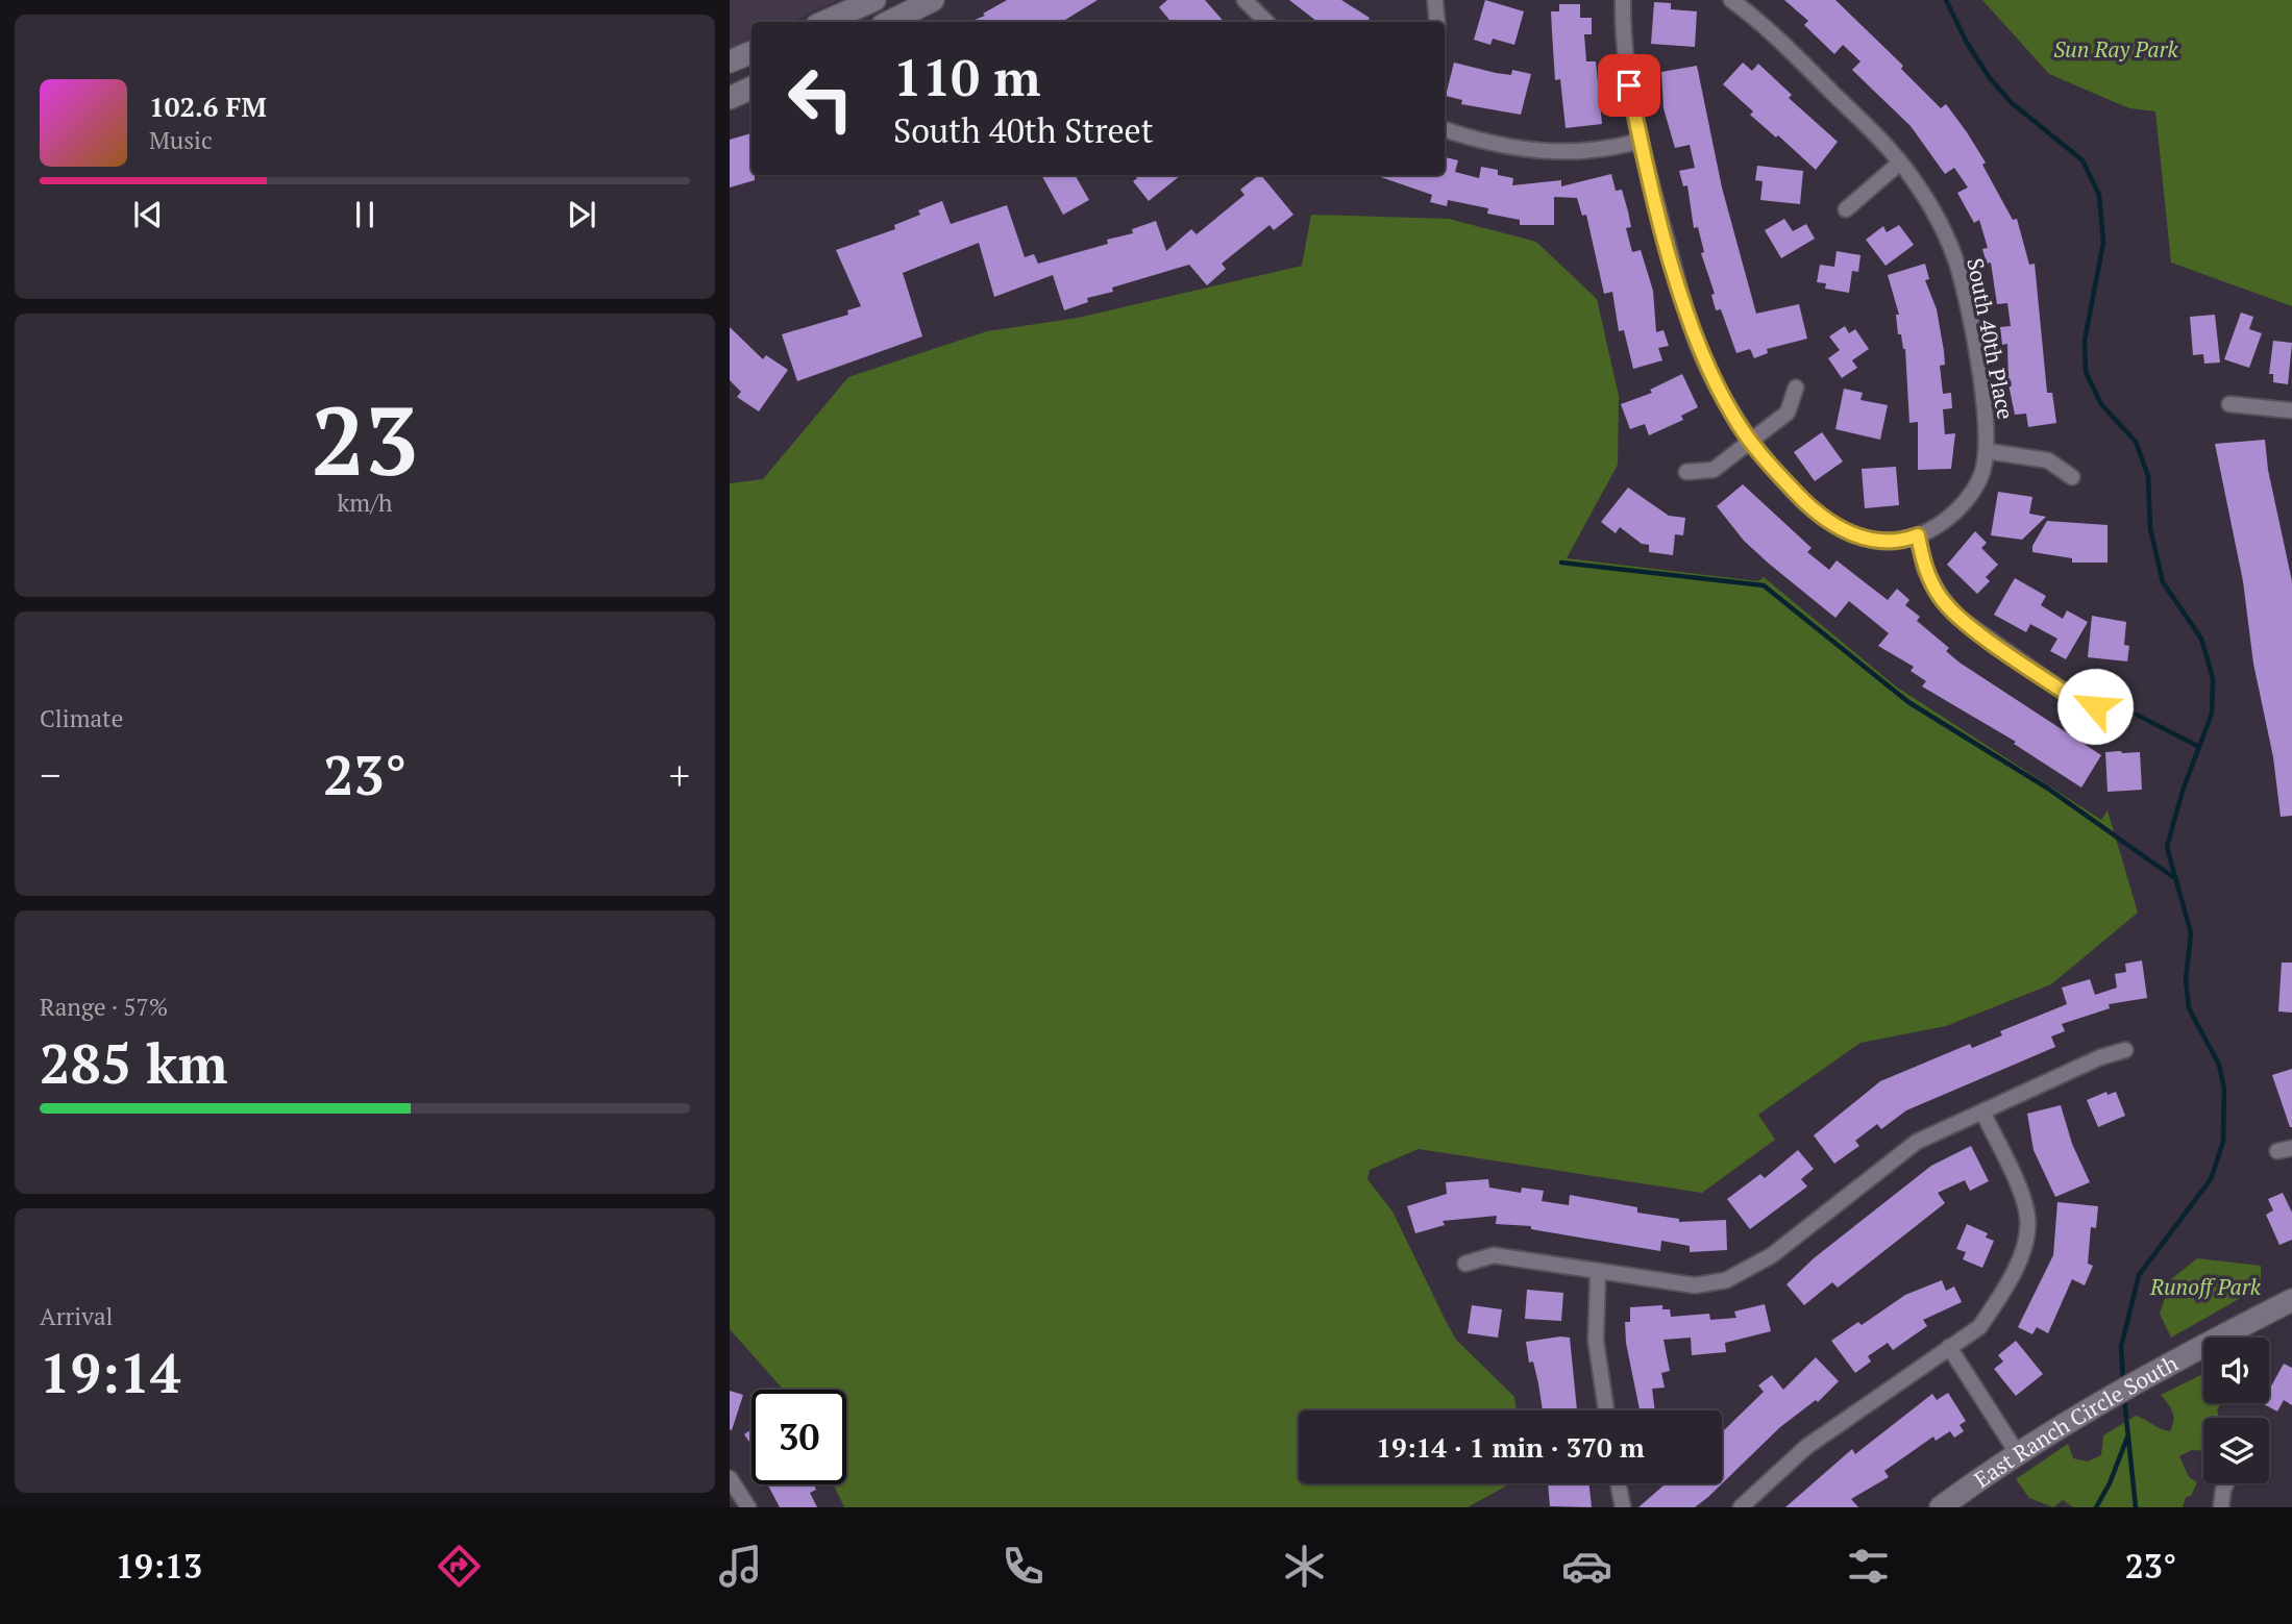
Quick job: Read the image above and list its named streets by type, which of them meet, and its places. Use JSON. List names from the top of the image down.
{
  "streets": {
    "street": ["South 40th Place", "East Ranch Circle South"]
  },
  "parks": ["Sun Ray Park", "Runoff Park"],
  "page": {
    "turn": ["110 m", "South 40th Street"],
    "song": ["102.6 FM", "Music"],
    "tile": [
      ["23", "km/h"],
      "Climate",
      ["Range · 57%", "285 km"],
      ["Arrival", "19:14"]
    ],
    "heat": ["−", "23°", "+"],
    "limit": "30",
    "trip": "19:14 · 1 min · 370 m",
    "tabs": ["19:13", "23°"]
  }
}
